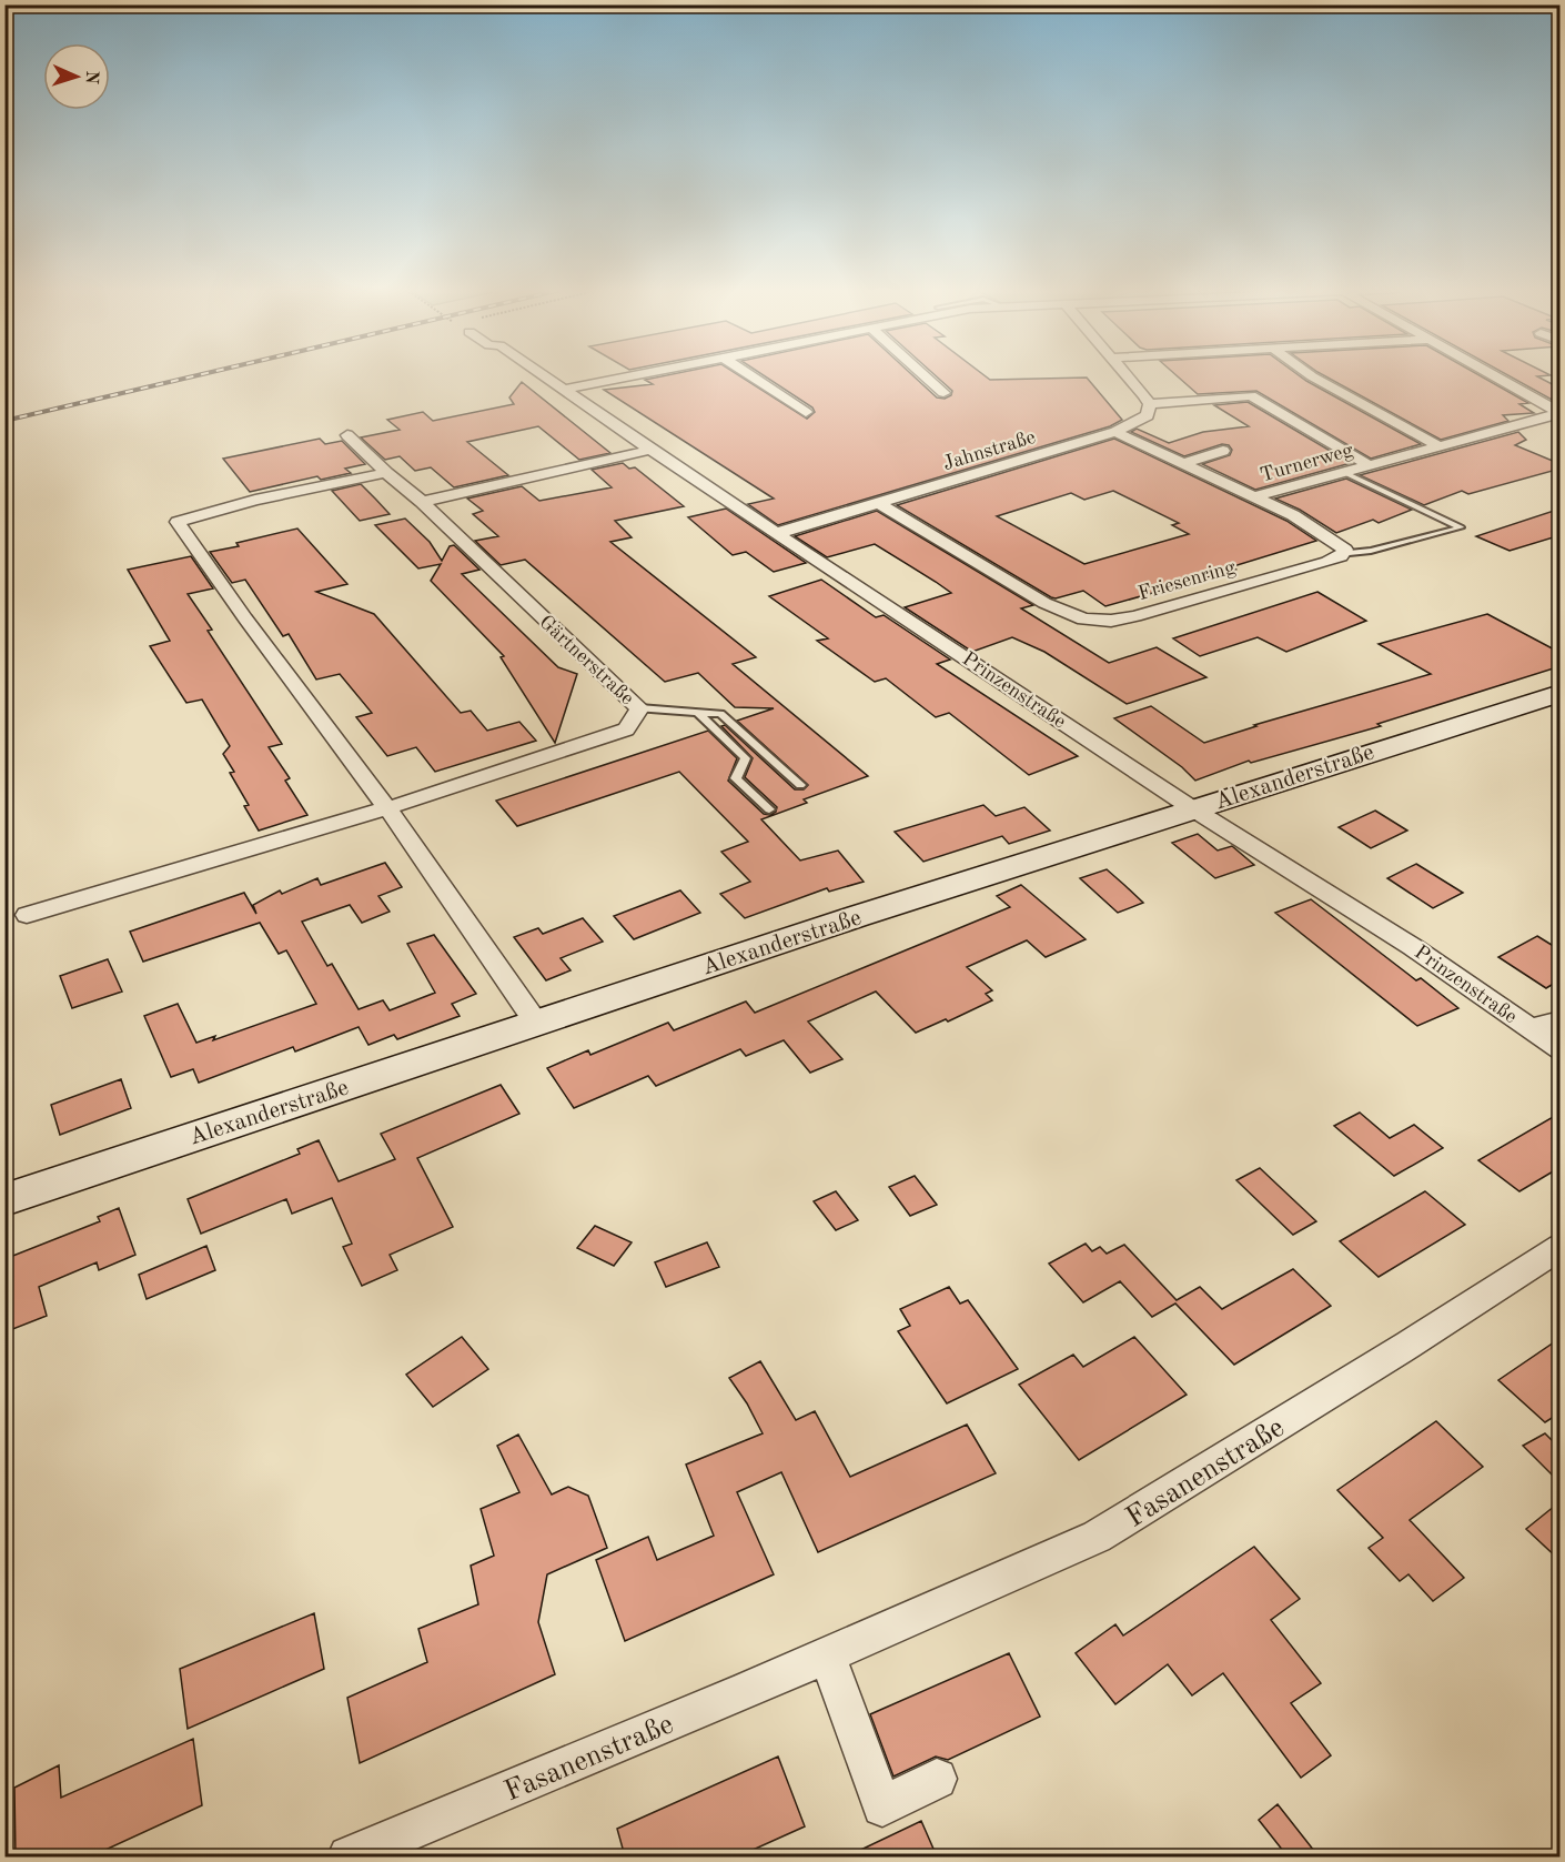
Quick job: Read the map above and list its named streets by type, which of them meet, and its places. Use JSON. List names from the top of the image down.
{
  "streets": {
    "street": [
      "Jahnstraße",
      "Turnerweg",
      "Friesenring",
      "Gärtnerstraße",
      "Prinzenstraße",
      "Alexanderstraße",
      "Fasanenstraße"
    ]
  },
  "crossings": [
    ["Jahnstraße", "Turnerweg"],
    ["Jahnstraße", "Friesenring"],
    ["Jahnstraße", "Prinzenstraße"],
    ["Prinzenstraße", "Alexanderstraße"]
  ],
  "north": "right"
}
